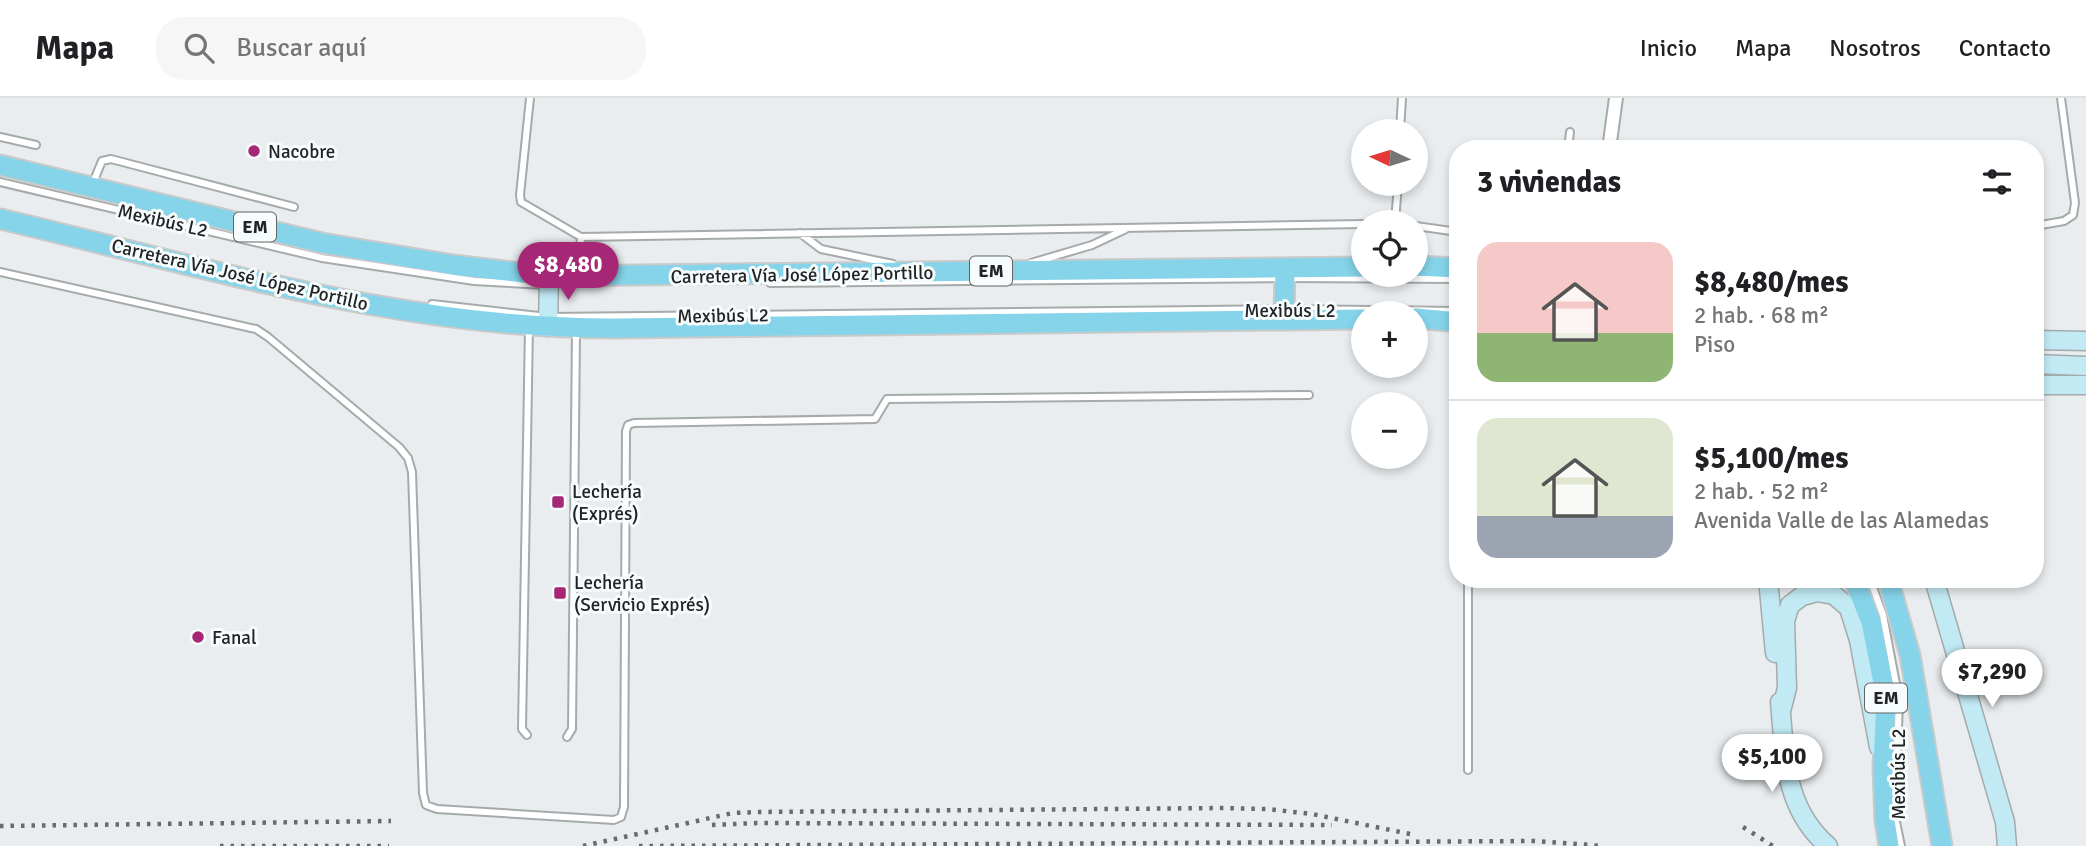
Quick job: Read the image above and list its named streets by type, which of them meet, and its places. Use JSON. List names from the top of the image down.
{
  "streets": {
    "main road": ["EM", "Carretera Vía José López Portillo"],
    "lane": ["Mexibús L2"]
  },
  "crossings": [
    ["Mexibús L2", "EM"],
    ["Mexibús L2", "Carretera Vía José López Portillo"]
  ],
  "places": {
    "other": ["Nacobre", "Fanal"],
    "transit": ["Lechería (Exprés)", "Lechería (Servicio Exprés)"]
  },
  "north": "left",
  "page": {
    "header": "Mapa",
    "search": "Buscar aquí",
    "nav": [
      "Inicio",
      "Mapa",
      "Nosotros",
      "Contacto"
    ],
    "map_buttons": ["+", "−"],
    "heading": "3 viviendas",
    "list": [
      {
        "name": "$8,480/mes",
        "note": "2 hab. · 68 m² · Piso"
      },
      {
        "name": "$5,100/mes",
        "note": "2 hab. · 52 m² · Avenida Valle de las Alamedas"
      }
    ],
    "price": ["$8,480", "$7,290", "$5,100"]
  }
}
